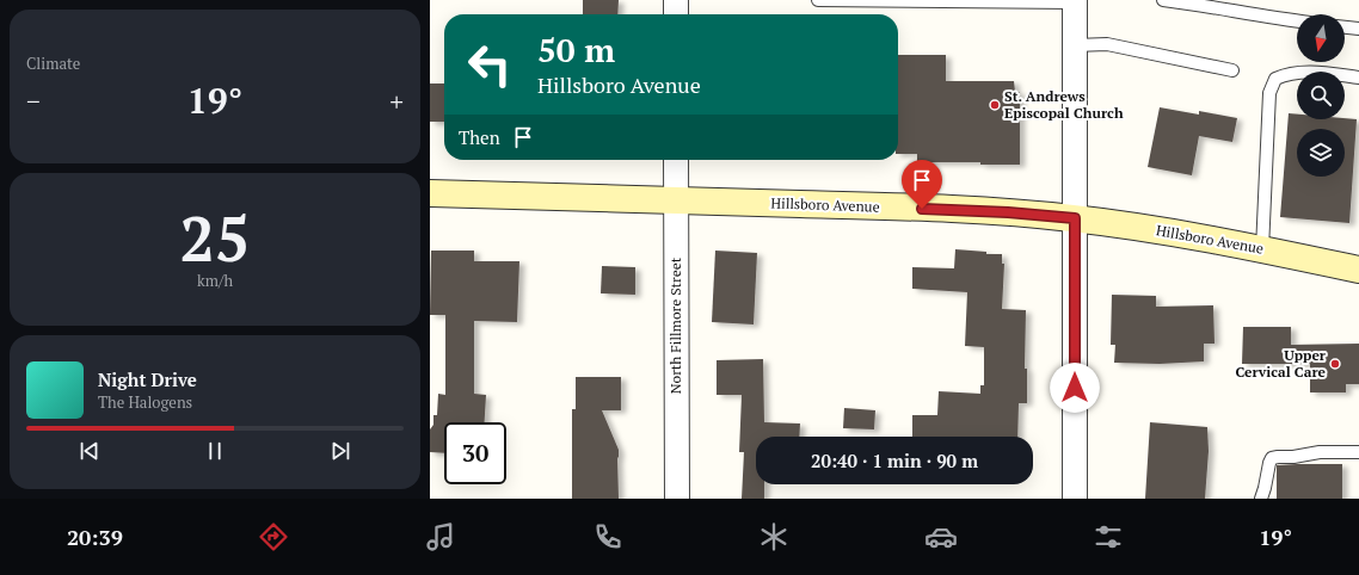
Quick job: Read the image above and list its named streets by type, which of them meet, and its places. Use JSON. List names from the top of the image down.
{
  "streets": {
    "street": ["Hillsboro Avenue", "North Fillmore Street"]
  },
  "crossings": [
    ["Hillsboro Avenue", "North Fillmore Street"]
  ],
  "places": ["St. Andrews Episcopal Church", "Upper Cervical Care"],
  "north": "bottom",
  "page": {
    "tile": [
      "Climate",
      ["25", "km/h"]
    ],
    "turn": ["50 m", "Hillsboro Avenue"],
    "heat": ["−", "19°", "+"],
    "then": "Then",
    "song": ["Night Drive", "The Halogens"],
    "limit": "30",
    "trip": "20:40 · 1 min · 90 m",
    "tabs": ["20:39", "19°"]
  }
}
